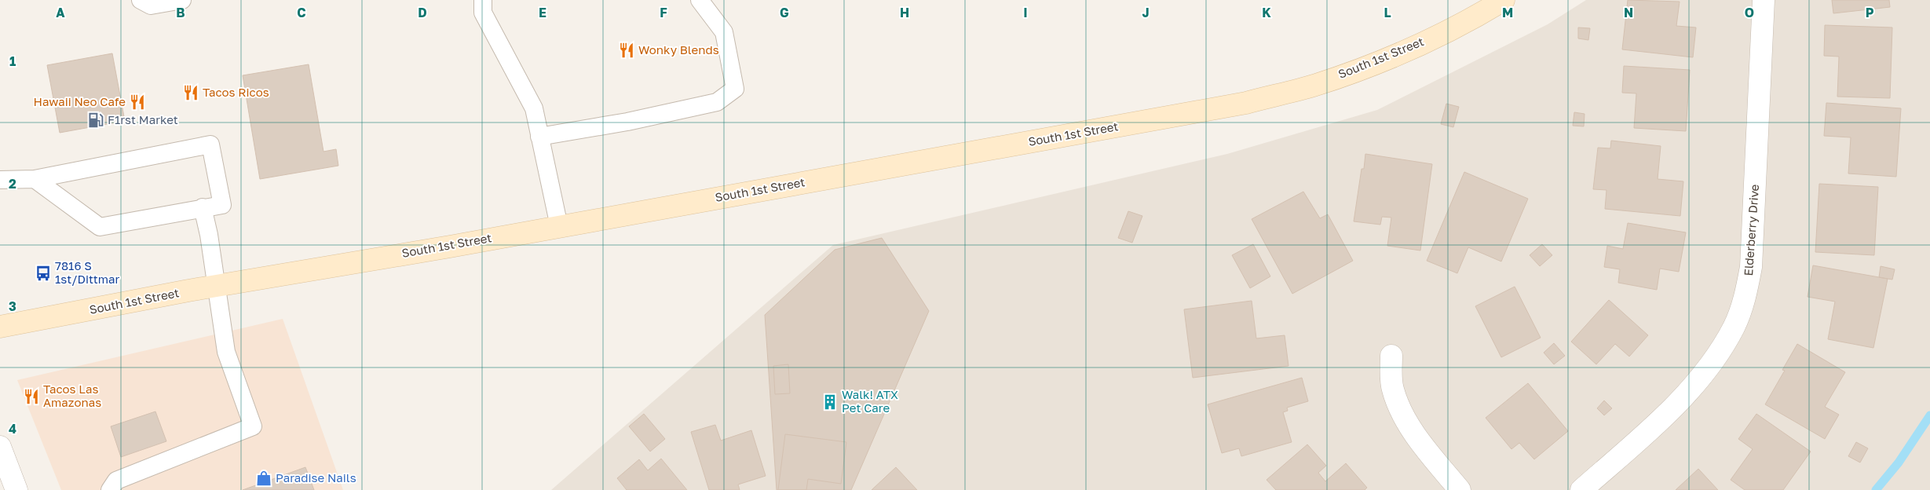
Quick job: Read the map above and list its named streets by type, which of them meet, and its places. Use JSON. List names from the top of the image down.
{
  "streets": {
    "main road": ["South 1st Street"],
    "street": ["Elderberry Drive"]
  },
  "places": {
    "restaurant": [
      "Wonky Blends",
      "Tacos Ricos",
      "Hawaii Neo Cafe",
      "Tacos Las Amazonas"
    ],
    "fuel station": ["F1rst Market"],
    "bus stop": ["7816 S 1st/Dittmar"],
    "building": ["Walk! ATX Pet Care"],
    "shop": ["Paradise Nails"]
  },
  "grid": {
    "columns": [
      "A",
      "B",
      "C",
      "D",
      "E",
      "F",
      "G",
      "H",
      "I",
      "J",
      "K",
      "L",
      "M",
      "N",
      "O",
      "P"
    ],
    "rows": [
      "1",
      "2",
      "3",
      "4"
    ]
  }
}
